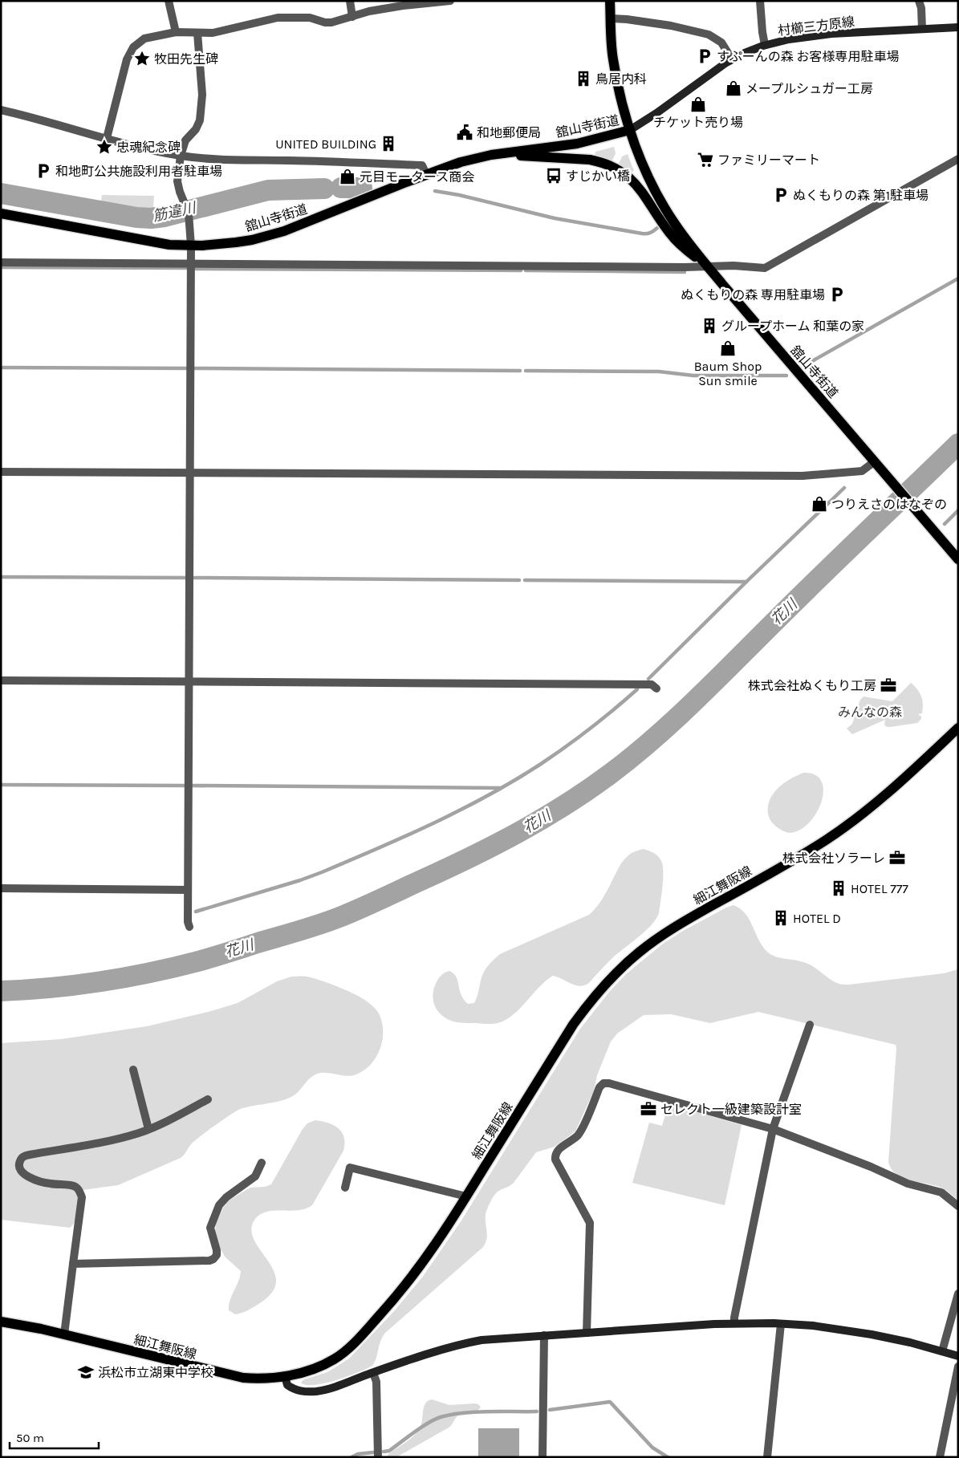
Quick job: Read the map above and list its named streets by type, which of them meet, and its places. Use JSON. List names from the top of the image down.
{
  "streets": {
    "main road": ["舘山寺街道", "細江舞阪線"],
    "street": ["村櫛三方原線"]
  },
  "crossings": [
    ["村櫛三方原線", "舘山寺街道"]
  ],
  "water": ["筋違川", "花川"],
  "parks": ["みんなの森"],
  "places": {
    "parking": [
      "すぷーんの森 お客様専用駐車場",
      "和地町公共施設利用者駐車場",
      "ぬくもりの森 第1駐車場",
      "ぬくもりの森 専用駐車場"
    ],
    "place": ["牧田先生碑", "忠魂紀念碑"],
    "building": [
      "鳥居内科",
      "UNITED BUILDING",
      "グループホーム 和葉の家",
      "HOTEL 777",
      "HOTEL D"
    ],
    "shop": [
      "メープルシュガー工房",
      "チケット売り場",
      "元目モータース商会",
      "Baum Shop Sun smile",
      "つりえさのはなぞの"
    ],
    "public building": ["和地郵便局"],
    "supermarket": ["ファミリーマート"],
    "bus stop": ["すじかい橋"],
    "office": ["株式会社ぬくもり工房", "株式会社ソラーレ", "セレクト一級建築設計室"],
    "school or university": ["浜松市立湖東中学校"]
  },
  "scale_bar": "50 m"
}
